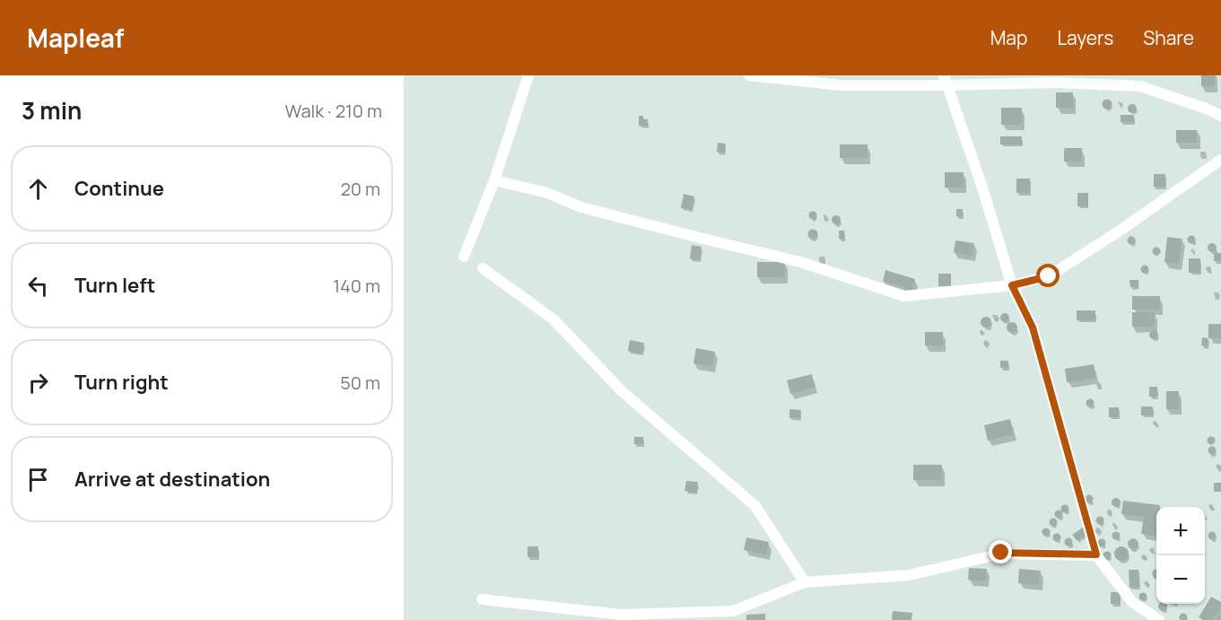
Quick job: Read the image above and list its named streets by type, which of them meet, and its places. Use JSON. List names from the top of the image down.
{
  "page": {
    "header": "Mapleaf",
    "nav": ["Map", "Layers", "Share"],
    "heading": ["3 min", "Walk · 210 m"],
    "list": [
      ["Continue", "20 m"],
      ["Turn left", "140 m"],
      ["Turn right", "50 m"],
      "Arrive at destination"
    ],
    "map_buttons": ["+", "−"]
  }
}
